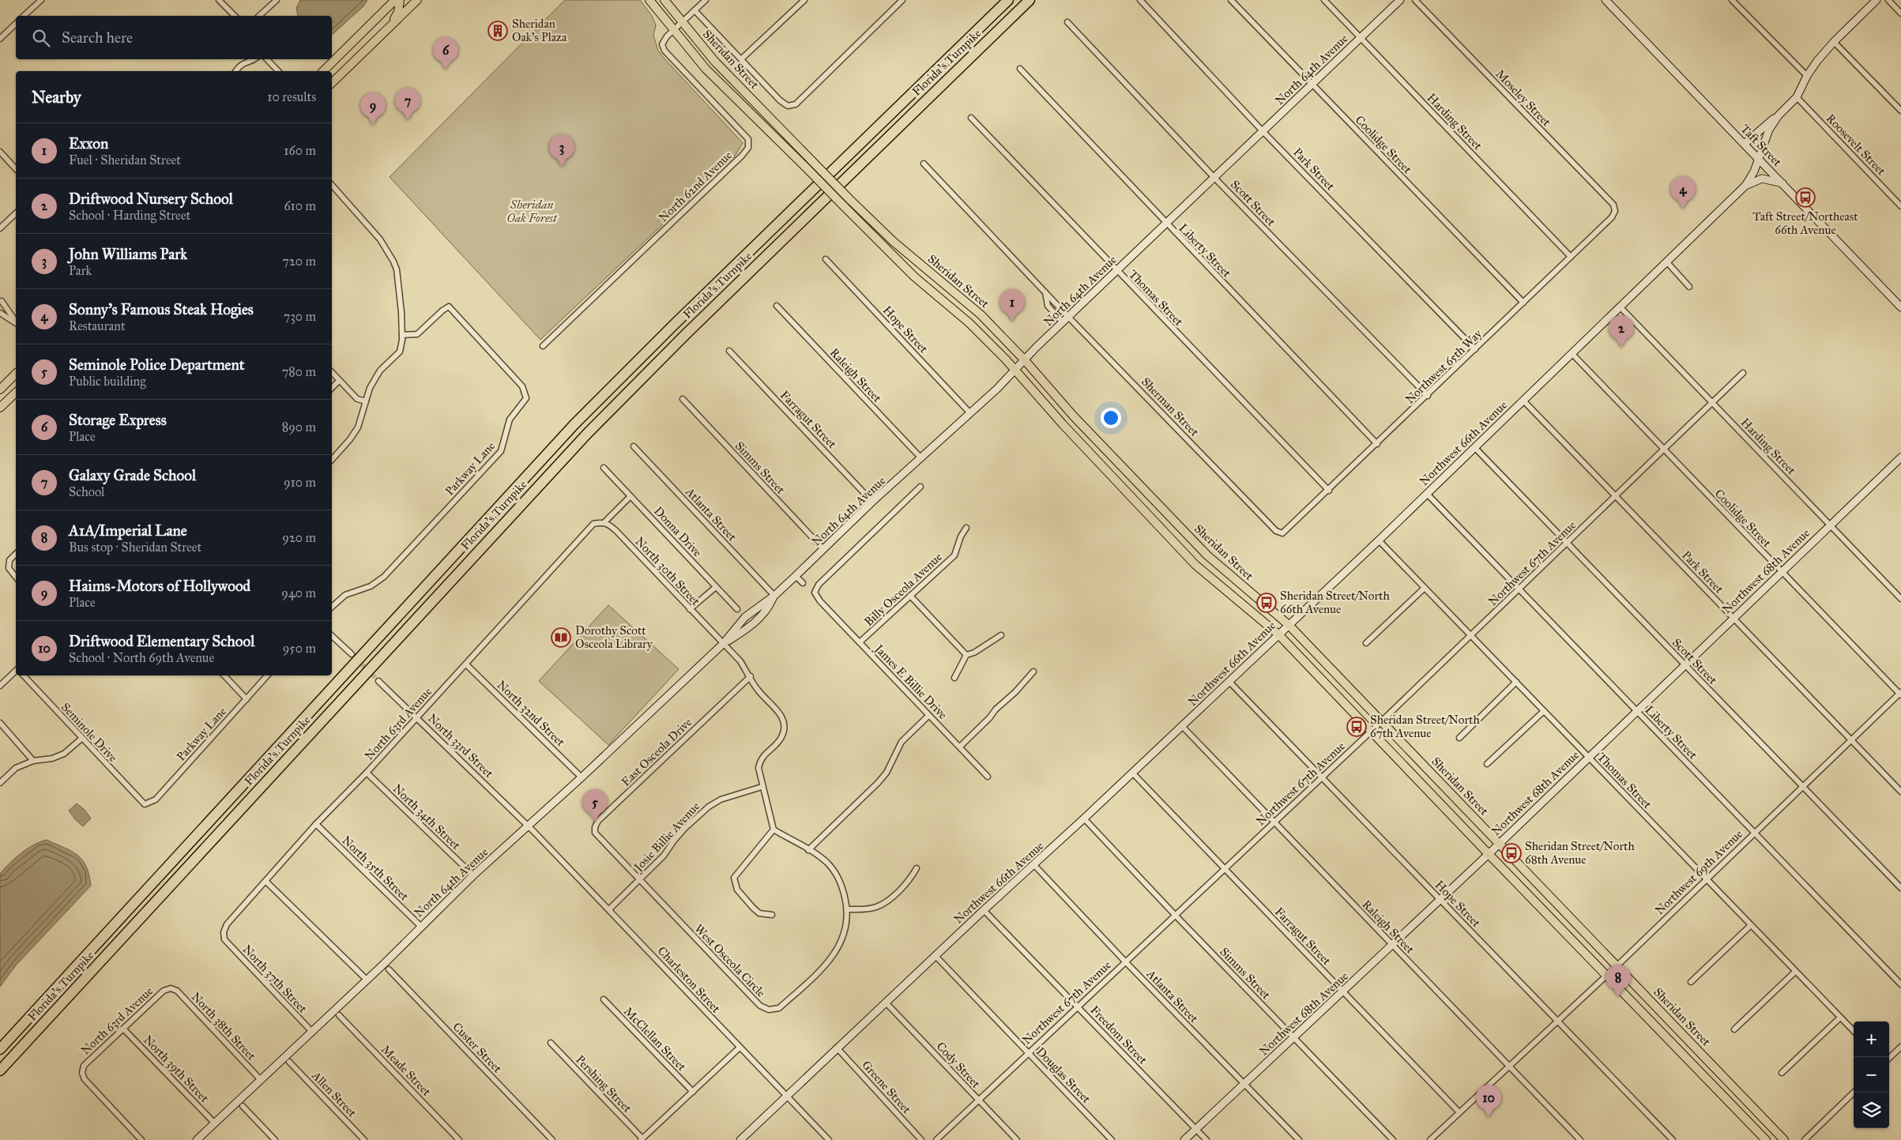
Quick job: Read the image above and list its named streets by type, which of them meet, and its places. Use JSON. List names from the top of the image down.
{
  "streets": {
    "highway": ["Florida's Turnpike"],
    "main road": ["Sheridan Street"],
    "street": [
      "North 64th Avenue",
      "Moseley Street",
      "Harding Street",
      "Coolidge Street",
      "Roosevelt Street",
      "Taft Street",
      "Park Street",
      "North 62nd Avenue",
      "Scott Street",
      "Liberty Street",
      "Thomas Street",
      "Hope Street",
      "Northwest 65th Way",
      "Raleigh Street",
      "Sherman Street",
      "Farragut Street",
      "Northwest 66th Avenue",
      "Simms Street",
      "Parkway Lane",
      "Atlanta Street",
      "Donna Drive",
      "Northwest 67th Avenue",
      "North 30th Street",
      "Northwest 68th Avenue",
      "Billy Osceola Avenue",
      "James E Billie Drive",
      "North 32nd Street",
      "North 63rd Avenue",
      "Seminole Drive",
      "North 33rd Street",
      "East Osceola Drive",
      "North 34th Street",
      "Josie Billie Avenue",
      "North 35th Street",
      "Northwest 69th Avenue",
      "West Osceola Circle",
      "North 37th Street",
      "Charleston Street",
      "North 38th Street",
      "Freedom Street",
      "McClellan Street",
      "Custer Street",
      "Cody Street",
      "North 39th Street",
      "Meade Street",
      "Douglas Street",
      "Pershing Street",
      "Greene Street",
      "Allen Street"
    ]
  },
  "crossings": [
    ["Sheridan Street", "North 64th Avenue"],
    ["Sheridan Street", "North 62nd Avenue"],
    ["Sheridan Street", "Northwest 66th Avenue"],
    ["Sheridan Street", "Northwest 67th Avenue"],
    ["Sheridan Street", "Northwest 68th Avenue"],
    ["Sheridan Street", "Northwest 69th Avenue"],
    ["North 64th Avenue", "Harding Street"],
    ["North 64th Avenue", "Coolidge Street"],
    ["North 64th Avenue", "Park Street"],
    ["North 64th Avenue", "Scott Street"],
    ["North 64th Avenue", "Liberty Street"],
    ["North 64th Avenue", "Thomas Street"],
    ["North 64th Avenue", "Hope Street"],
    ["North 64th Avenue", "Raleigh Street"],
    ["North 64th Avenue", "Sherman Street"],
    ["North 64th Avenue", "Farragut Street"],
    ["North 64th Avenue", "Simms Street"],
    ["North 64th Avenue", "Atlanta Street"],
    ["North 64th Avenue", "North 30th Street"],
    ["North 64th Avenue", "North 32nd Street"],
    ["North 64th Avenue", "North 33rd Street"],
    ["North 64th Avenue", "North 34th Street"],
    ["North 64th Avenue", "North 35th Street"],
    ["North 64th Avenue", "North 37th Street"],
    ["North 64th Avenue", "North 38th Street"],
    ["North 64th Avenue", "North 39th Street"],
    ["Moseley Street", "Northwest 65th Way"],
    ["Harding Street", "Northwest 65th Way"],
    ["Harding Street", "Northwest 66th Avenue"],
    ["Harding Street", "Northwest 67th Avenue"],
    ["Harding Street", "Northwest 68th Avenue"],
    ["Coolidge Street", "Northwest 65th Way"],
    ["Coolidge Street", "Northwest 66th Avenue"],
    ["Coolidge Street", "Northwest 67th Avenue"],
    ["Coolidge Street", "Northwest 68th Avenue"],
    ["Coolidge Street", "Northwest 69th Avenue"],
    ["Taft Street", "Northwest 66th Avenue"],
    ["Park Street", "Northwest 65th Way"],
    ["Park Street", "Northwest 66th Avenue"],
    ["Park Street", "Northwest 67th Avenue"],
    ["Park Street", "Northwest 68th Avenue"],
    ["Park Street", "Northwest 69th Avenue"],
    ["Scott Street", "Northwest 65th Way"],
    ["Scott Street", "Northwest 66th Avenue"],
    ["Scott Street", "Northwest 67th Avenue"],
    ["Scott Street", "Northwest 68th Avenue"],
    ["Scott Street", "Northwest 69th Avenue"],
    ["Liberty Street", "Northwest 65th Way"],
    ["Liberty Street", "Northwest 66th Avenue"],
    ["Liberty Street", "Northwest 67th Avenue"],
    ["Liberty Street", "Northwest 68th Avenue"],
    ["Liberty Street", "Northwest 69th Avenue"],
    ["Thomas Street", "Northwest 65th Way"],
    ["Thomas Street", "Northwest 66th Avenue"],
    ["Thomas Street", "Northwest 67th Avenue"],
    ["Thomas Street", "Northwest 68th Avenue"],
    ["Thomas Street", "Northwest 69th Avenue"],
    ["Hope Street", "Northwest 66th Avenue"],
    ["Hope Street", "Northwest 67th Avenue"],
    ["Hope Street", "Northwest 68th Avenue"],
    ["Hope Street", "Northwest 69th Avenue"],
    ["Northwest 65th Way", "Sherman Street"],
    ["Raleigh Street", "Northwest 66th Avenue"],
    ["Raleigh Street", "Northwest 67th Avenue"],
    ["Raleigh Street", "Northwest 68th Avenue"],
    ["Raleigh Street", "Northwest 69th Avenue"],
    ["Farragut Street", "Northwest 66th Avenue"],
    ["Farragut Street", "Northwest 67th Avenue"],
    ["Farragut Street", "Northwest 68th Avenue"],
    ["Farragut Street", "Northwest 69th Avenue"],
    ["Northwest 66th Avenue", "Simms Street"],
    ["Northwest 66th Avenue", "Atlanta Street"],
    ["Northwest 66th Avenue", "Charleston Street"],
    ["Northwest 66th Avenue", "Freedom Street"],
    ["Northwest 66th Avenue", "Cody Street"],
    ["Northwest 66th Avenue", "Douglas Street"],
    ["Northwest 66th Avenue", "Greene Street"],
    ["Simms Street", "Northwest 67th Avenue"],
    ["Simms Street", "Northwest 68th Avenue"],
    ["Parkway Lane", "Seminole Drive"],
    ["Atlanta Street", "Northwest 67th Avenue"],
    ["Atlanta Street", "Northwest 68th Avenue"],
    ["Northwest 67th Avenue", "Freedom Street"],
    ["Northwest 67th Avenue", "Cody Street"],
    ["Northwest 67th Avenue", "Douglas Street"],
    ["North 30th Street", "North 63rd Avenue"],
    ["Northwest 68th Avenue", "Freedom Street"],
    ["Billy Osceola Avenue", "James E Billie Drive"],
    ["North 32nd Street", "North 63rd Avenue"],
    ["North 63rd Avenue", "North 33rd Street"],
    ["North 63rd Avenue", "North 34th Street"],
    ["North 63rd Avenue", "North 35th Street"],
    ["North 63rd Avenue", "North 37th Street"],
    ["North 63rd Avenue", "North 38th Street"],
    ["North 63rd Avenue", "North 39th Street"],
    ["North 33rd Street", "Charleston Street"],
    ["East Osceola Drive", "Josie Billie Avenue"],
    ["East Osceola Drive", "West Osceola Circle"],
    ["Josie Billie Avenue", "West Osceola Circle"],
    ["Josie Billie Avenue", "Charleston Street"]
  ],
  "parks": ["Sheridan Oak Forest"],
  "places": {
    "building": ["Sheridan Oak's Plaza"],
    "bus stop": [
      "Taft Street/Northeast 66th Avenue",
      "Sheridan Street/North 66th Avenue",
      "Sheridan Street/North 67th Avenue",
      "Sheridan Street/North 68th Avenue"
    ],
    "library": ["Dorothy Scott Osceola Library"]
  },
  "page": {
    "search": "Search here",
    "pins": [
      "6",
      "7",
      "9",
      "3",
      "4",
      "1",
      "2",
      "5",
      "8",
      "10"
    ],
    "heading": ["Nearby", "10 results"],
    "list": [
      {
        "mark": "1",
        "name": "Exxon",
        "note": "Fuel · Sheridan Street",
        "value": "160 m"
      },
      {
        "mark": "2",
        "name": "Driftwood Nursery School",
        "note": "School · Harding Street",
        "value": "610 m"
      },
      {
        "mark": "3",
        "name": "John Williams Park",
        "note": "Park",
        "value": "720 m"
      },
      {
        "mark": "4",
        "name": "Sonny's Famous Steak Hogies",
        "note": "Restaurant",
        "value": "730 m"
      },
      {
        "mark": "5",
        "name": "Seminole Police Department",
        "note": "Public building",
        "value": "780 m"
      },
      {
        "mark": "6",
        "name": "Storage Express",
        "note": "Place",
        "value": "890 m"
      },
      {
        "mark": "7",
        "name": "Galaxy Grade School",
        "note": "School",
        "value": "910 m"
      },
      {
        "mark": "8",
        "name": "A1A/Imperial Lane",
        "note": "Bus stop · Sheridan Street",
        "value": "920 m"
      },
      {
        "mark": "9",
        "name": "Haims-Motors of Hollywood",
        "note": "Place",
        "value": "940 m"
      },
      {
        "mark": "10",
        "name": "Driftwood Elementary School",
        "note": "School · North 69th Avenue",
        "value": "950 m"
      }
    ],
    "map_buttons": ["+", "−"]
  }
}
